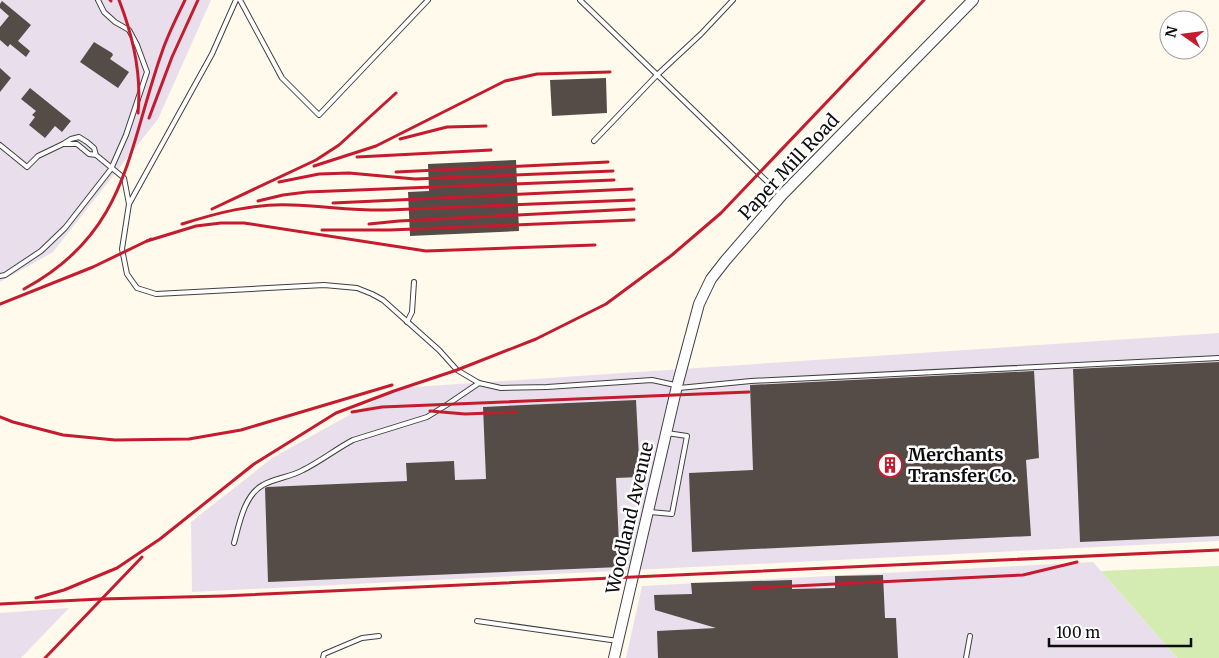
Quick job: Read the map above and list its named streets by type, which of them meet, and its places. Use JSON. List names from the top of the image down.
{
  "streets": {
    "street": ["Paper Mill Road", "Woodland Avenue"]
  },
  "crossings": [
    ["Paper Mill Road", "Woodland Avenue"]
  ],
  "places": {
    "building": ["Merchants Transfer Co."]
  },
  "scale_bar": "100 m",
  "north": "left"
}
